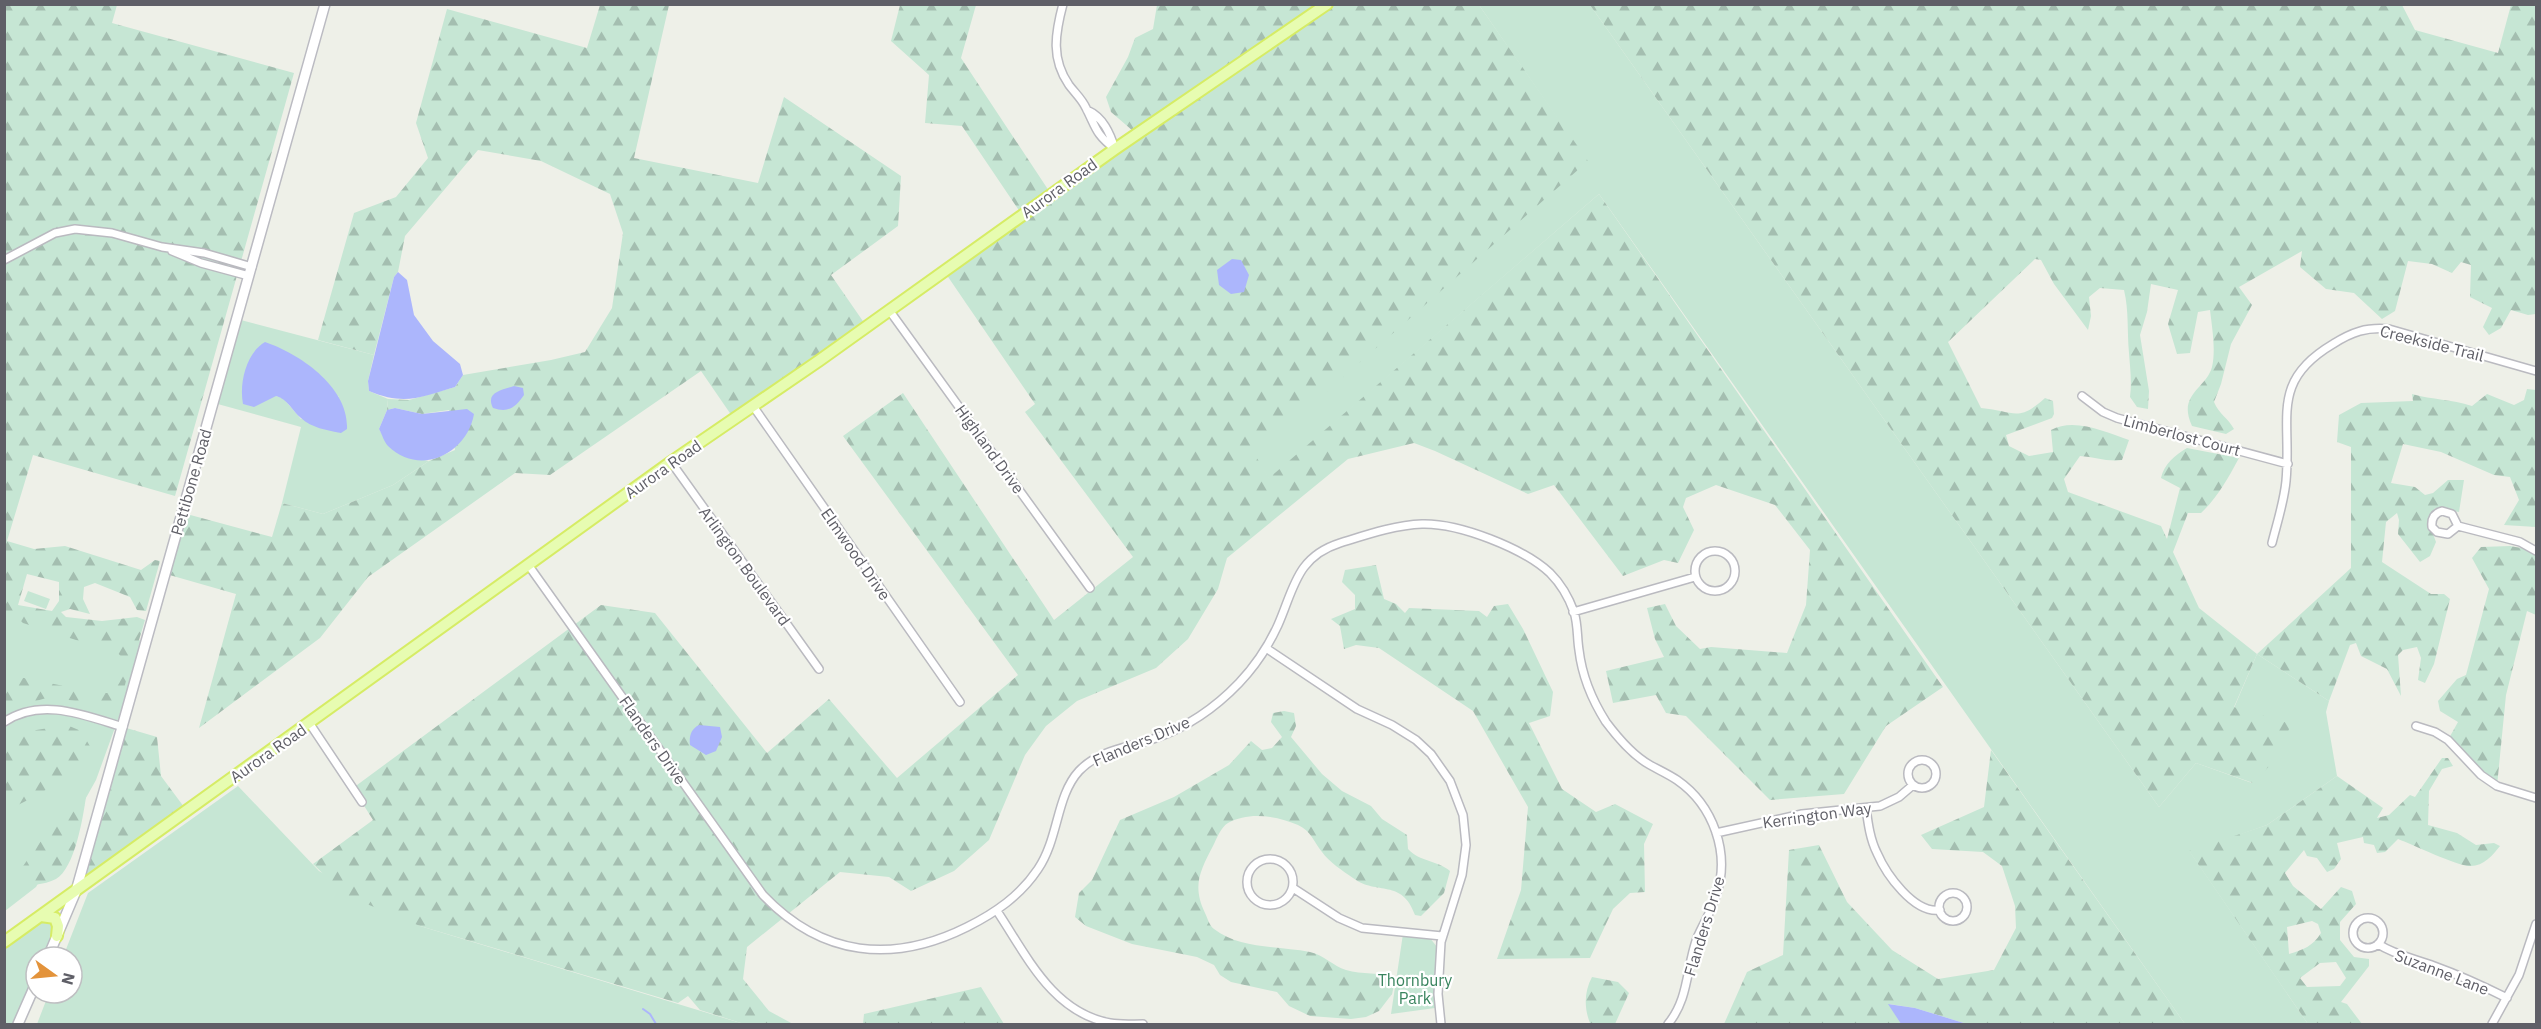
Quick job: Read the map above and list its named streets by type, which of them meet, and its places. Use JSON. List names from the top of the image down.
{
  "streets": {
    "main road": ["Aurora Road"],
    "street": [
      "Creekside Trail",
      "Limberlost Court",
      "Highland Drive",
      "Pettibone Road",
      "Elmwood Drive",
      "Arlington Boulevard",
      "Flanders Drive",
      "Kerrington Way",
      "Suzanne Lane"
    ]
  },
  "crossings": [
    ["Aurora Road", "Highland Drive"],
    ["Aurora Road", "Pettibone Road"],
    ["Aurora Road", "Elmwood Drive"],
    ["Aurora Road", "Arlington Boulevard"],
    ["Aurora Road", "Flanders Drive"],
    ["Creekside Trail", "Limberlost Court"],
    ["Flanders Drive", "Kerrington Way"]
  ],
  "parks": ["Thornbury Park"],
  "north": "right"
}
